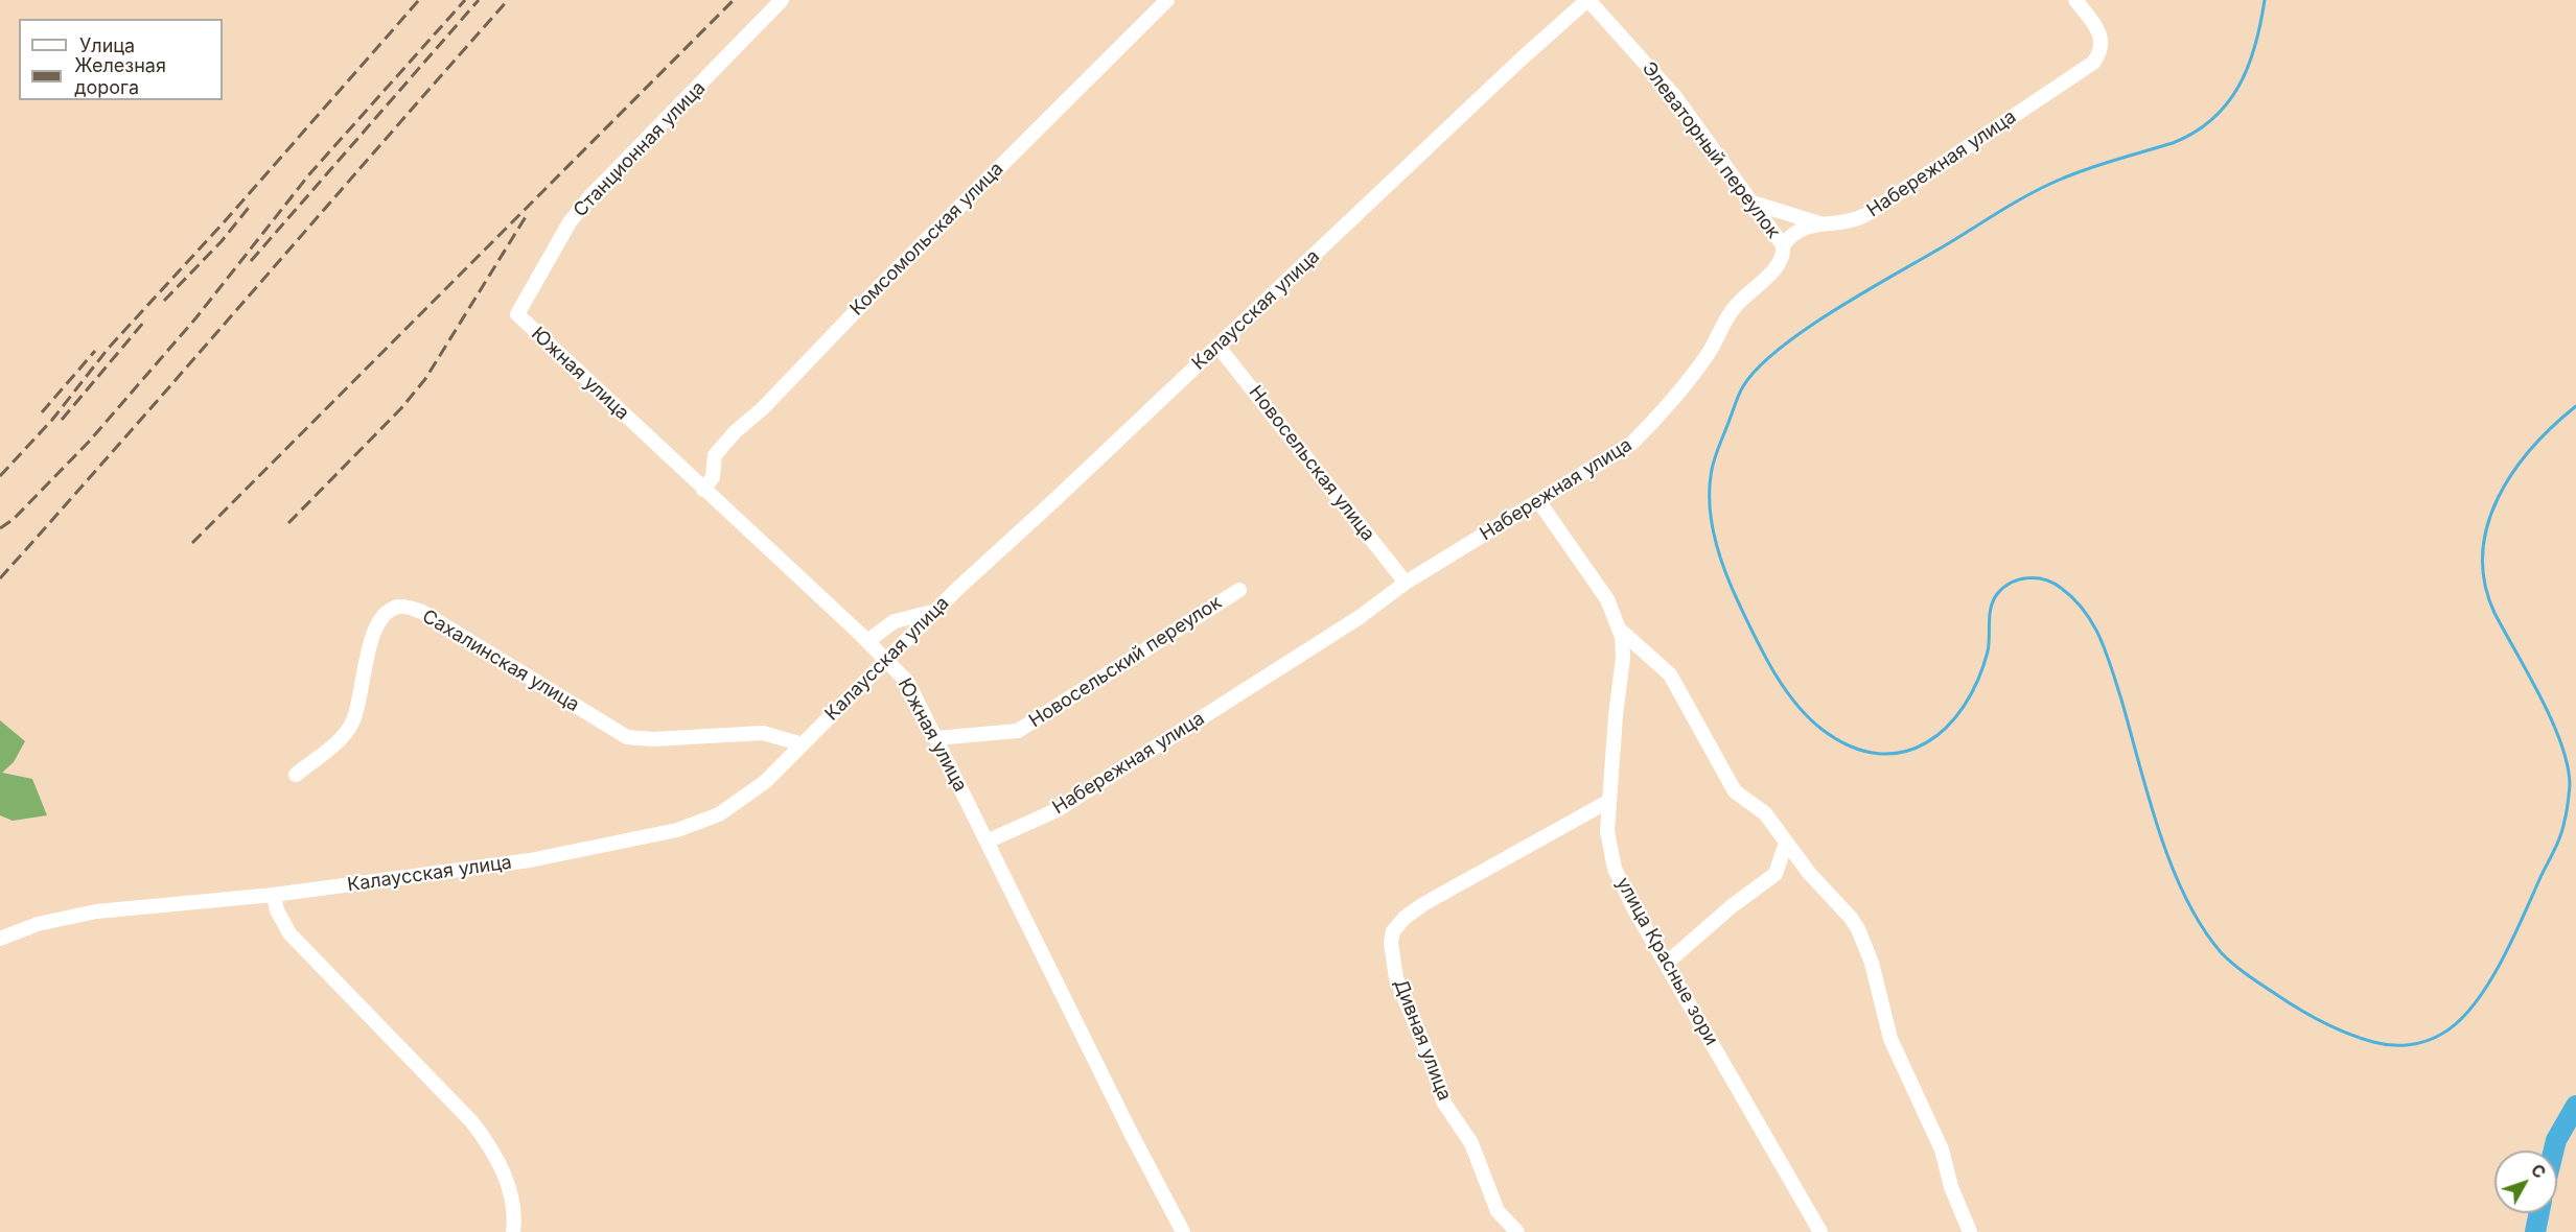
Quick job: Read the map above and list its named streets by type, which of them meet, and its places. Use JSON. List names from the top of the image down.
{
  "streets": {
    "street": [
      "Станционная улица",
      "Элеваторный переулок",
      "Набережная улица",
      "Комсомольская улица",
      "Калаусская улица",
      "Южная улица",
      "Новосельская улица",
      "Сахалинская улица",
      "Новосельский переулок",
      "улица Красные зори",
      "Дивная улица"
    ]
  },
  "crossings": [
    ["Станционная улица", "Южная улица"],
    ["Элеваторный переулок", "Набережная улица"],
    ["Элеваторный переулок", "Калаусская улица"],
    ["Набережная улица", "Южная улица"],
    ["Набережная улица", "Новосельская улица"],
    ["Набережная улица", "улица Красные зори"],
    ["Комсомольская улица", "Южная улица"],
    ["Калаусская улица", "Южная улица"],
    ["Калаусская улица", "Новосельская улица"],
    ["Калаусская улица", "Сахалинская улица"],
    ["Южная улица", "Новосельский переулок"],
    ["улица Красные зори", "Дивная улица"]
  ],
  "legend": ["Улица", "Железная дорога"],
  "north": "top right"
}
